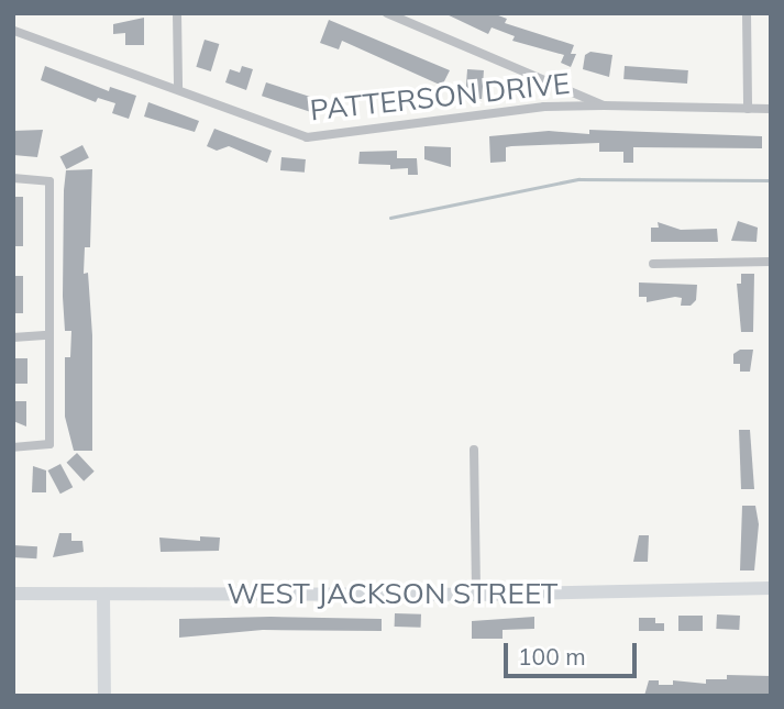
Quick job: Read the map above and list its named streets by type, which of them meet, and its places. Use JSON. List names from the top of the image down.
{
  "streets": {
    "street": ["PATTERSON DRIVE", "WEST JACKSON STREET"]
  },
  "scale_bar": "100 m"
}
